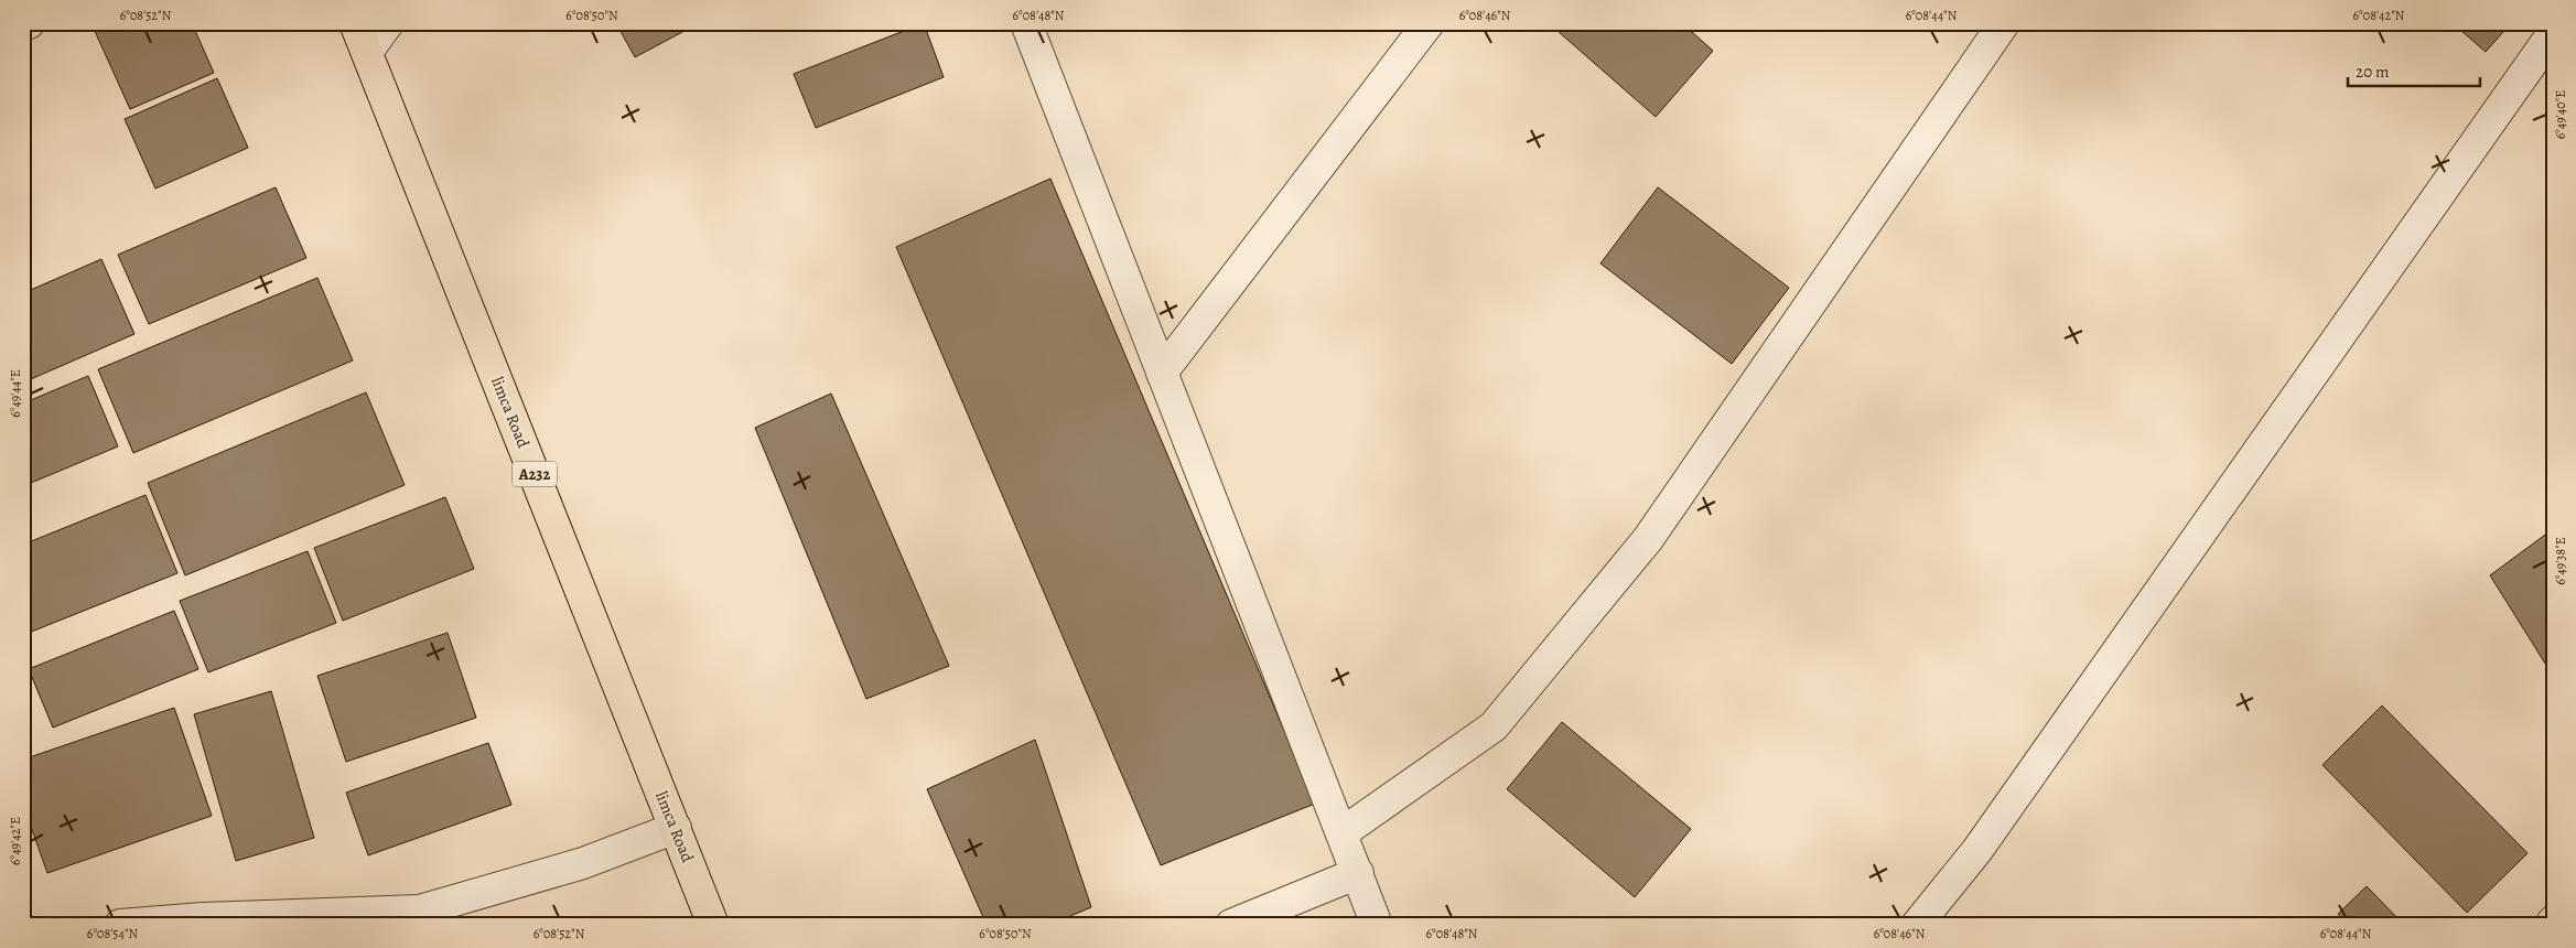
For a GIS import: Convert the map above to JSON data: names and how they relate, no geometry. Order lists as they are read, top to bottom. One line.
{"streets":{"main road":["limca Road","A232"]},"scale_bar":"20 m","coordinates":["6°08'52\"N","6°08'50\"N","6°08'48\"N","6°08'46\"N","6°08'44\"N","6°08'42\"N","6°49'40\"E","6°49'44\"E","6°49'38\"E","6°49'42\"E","6°08'54\"N"]}
